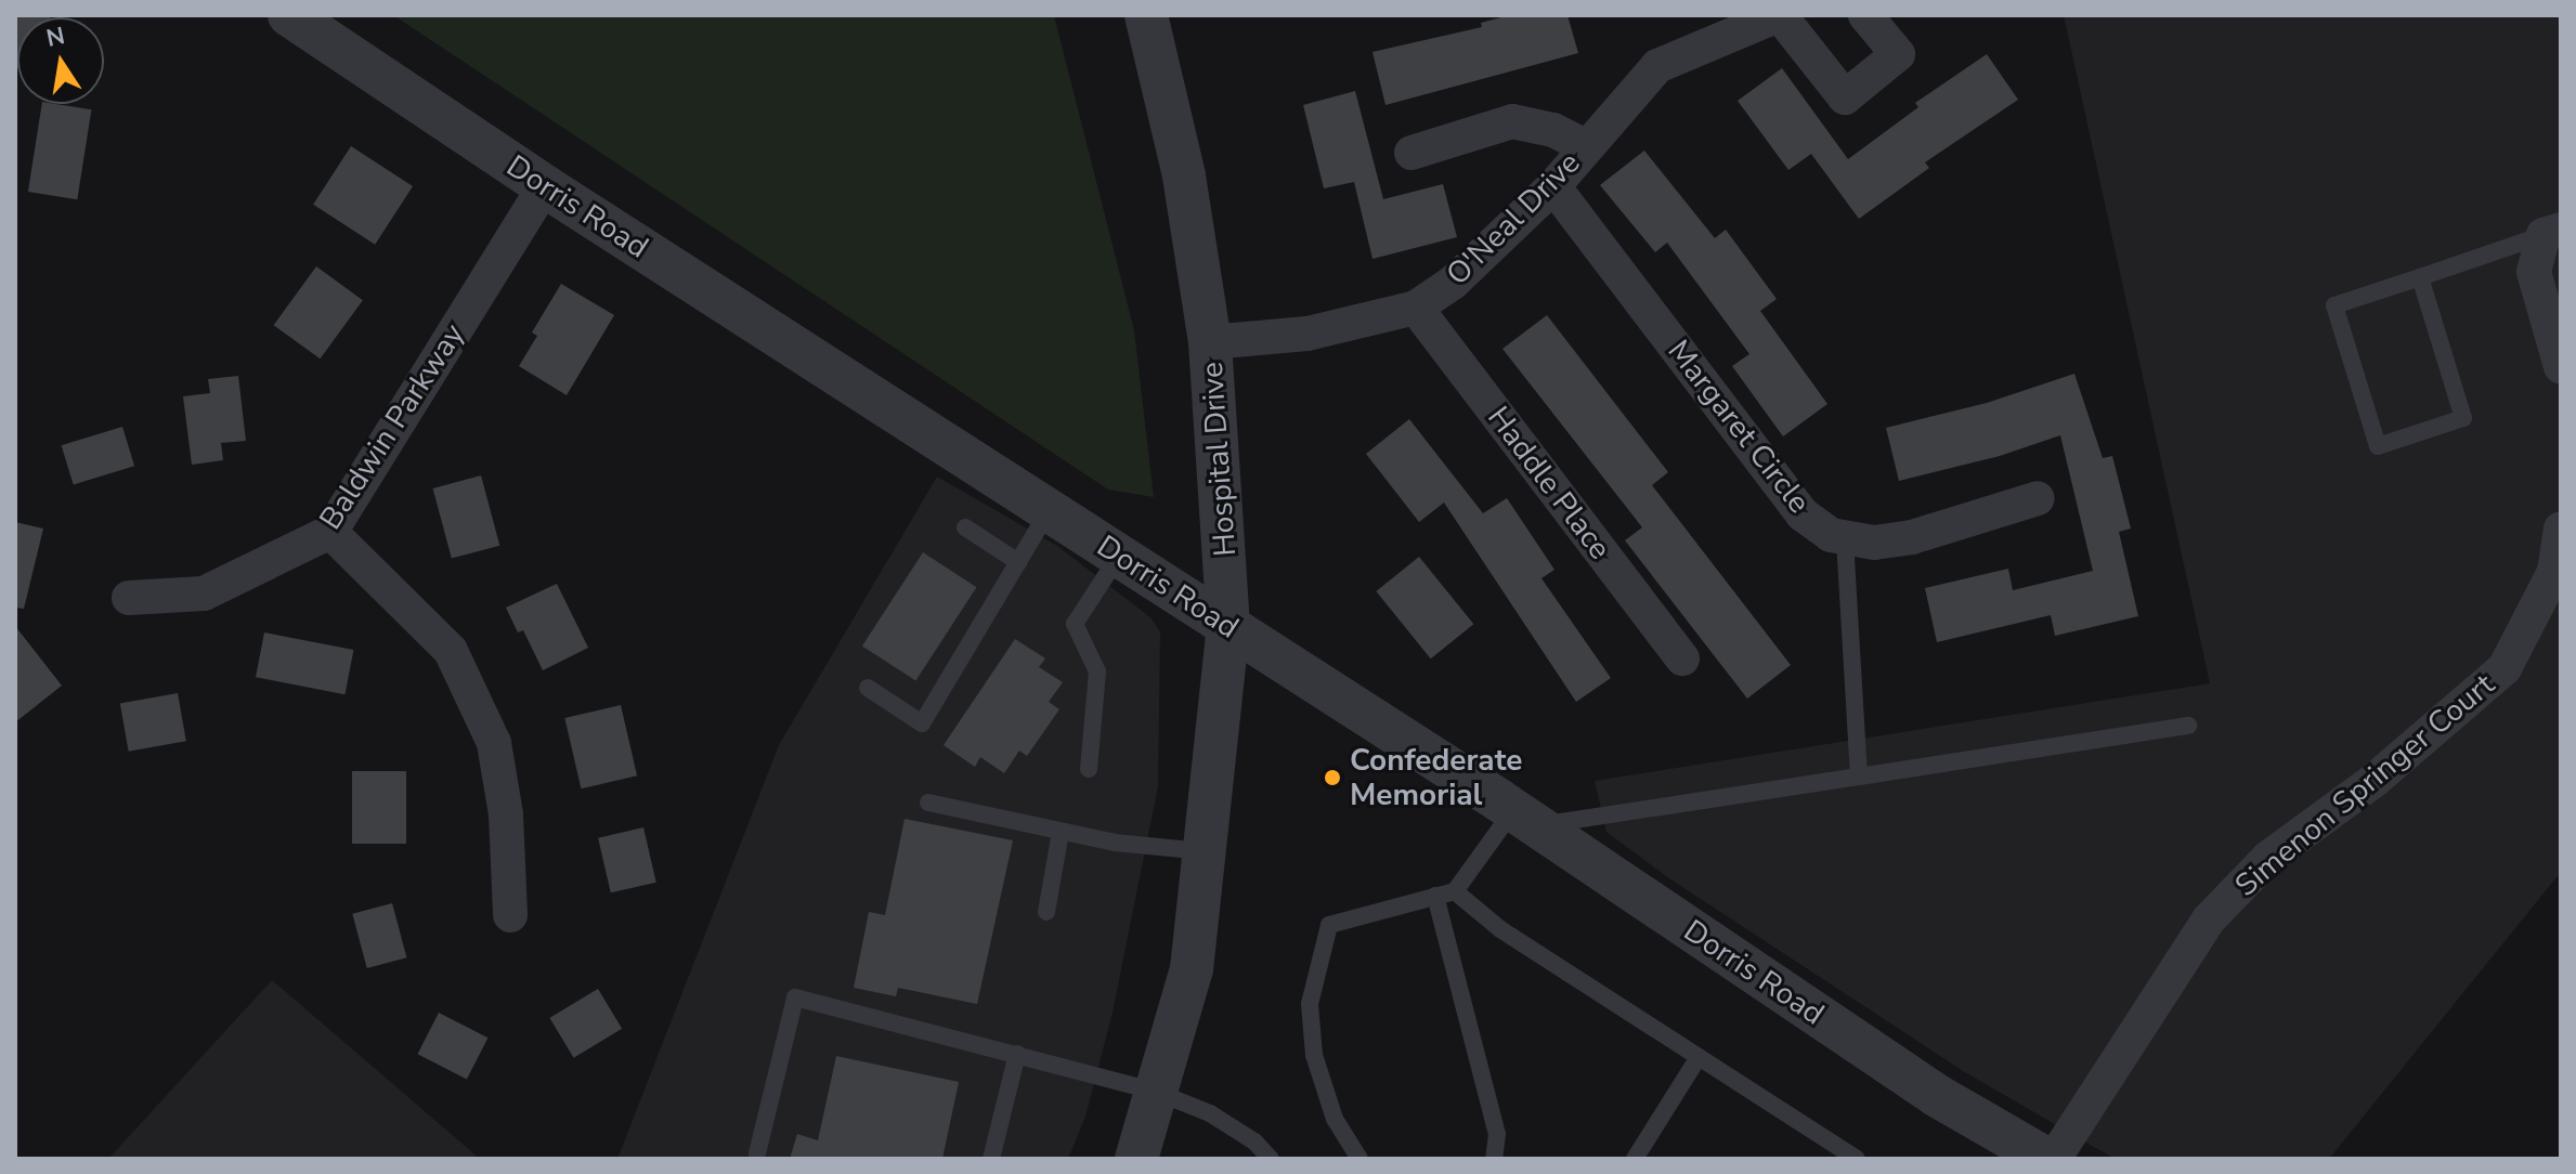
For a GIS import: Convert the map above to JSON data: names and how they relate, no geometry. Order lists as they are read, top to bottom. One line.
{"streets":{"street":["Dorris Road","O'Neal Drive","Baldwin Parkway","Margaret Circle","Hospital Drive","Haddle Place","Simenon Springer Court"]},"crossings":[["Dorris Road","Baldwin Parkway"],["Dorris Road","Hospital Drive"],["O'Neal Drive","Margaret Circle"],["O'Neal Drive","Hospital Drive"],["O'Neal Drive","Haddle Place"]],"places":["Confederate Memorial"],"north":"top"}
